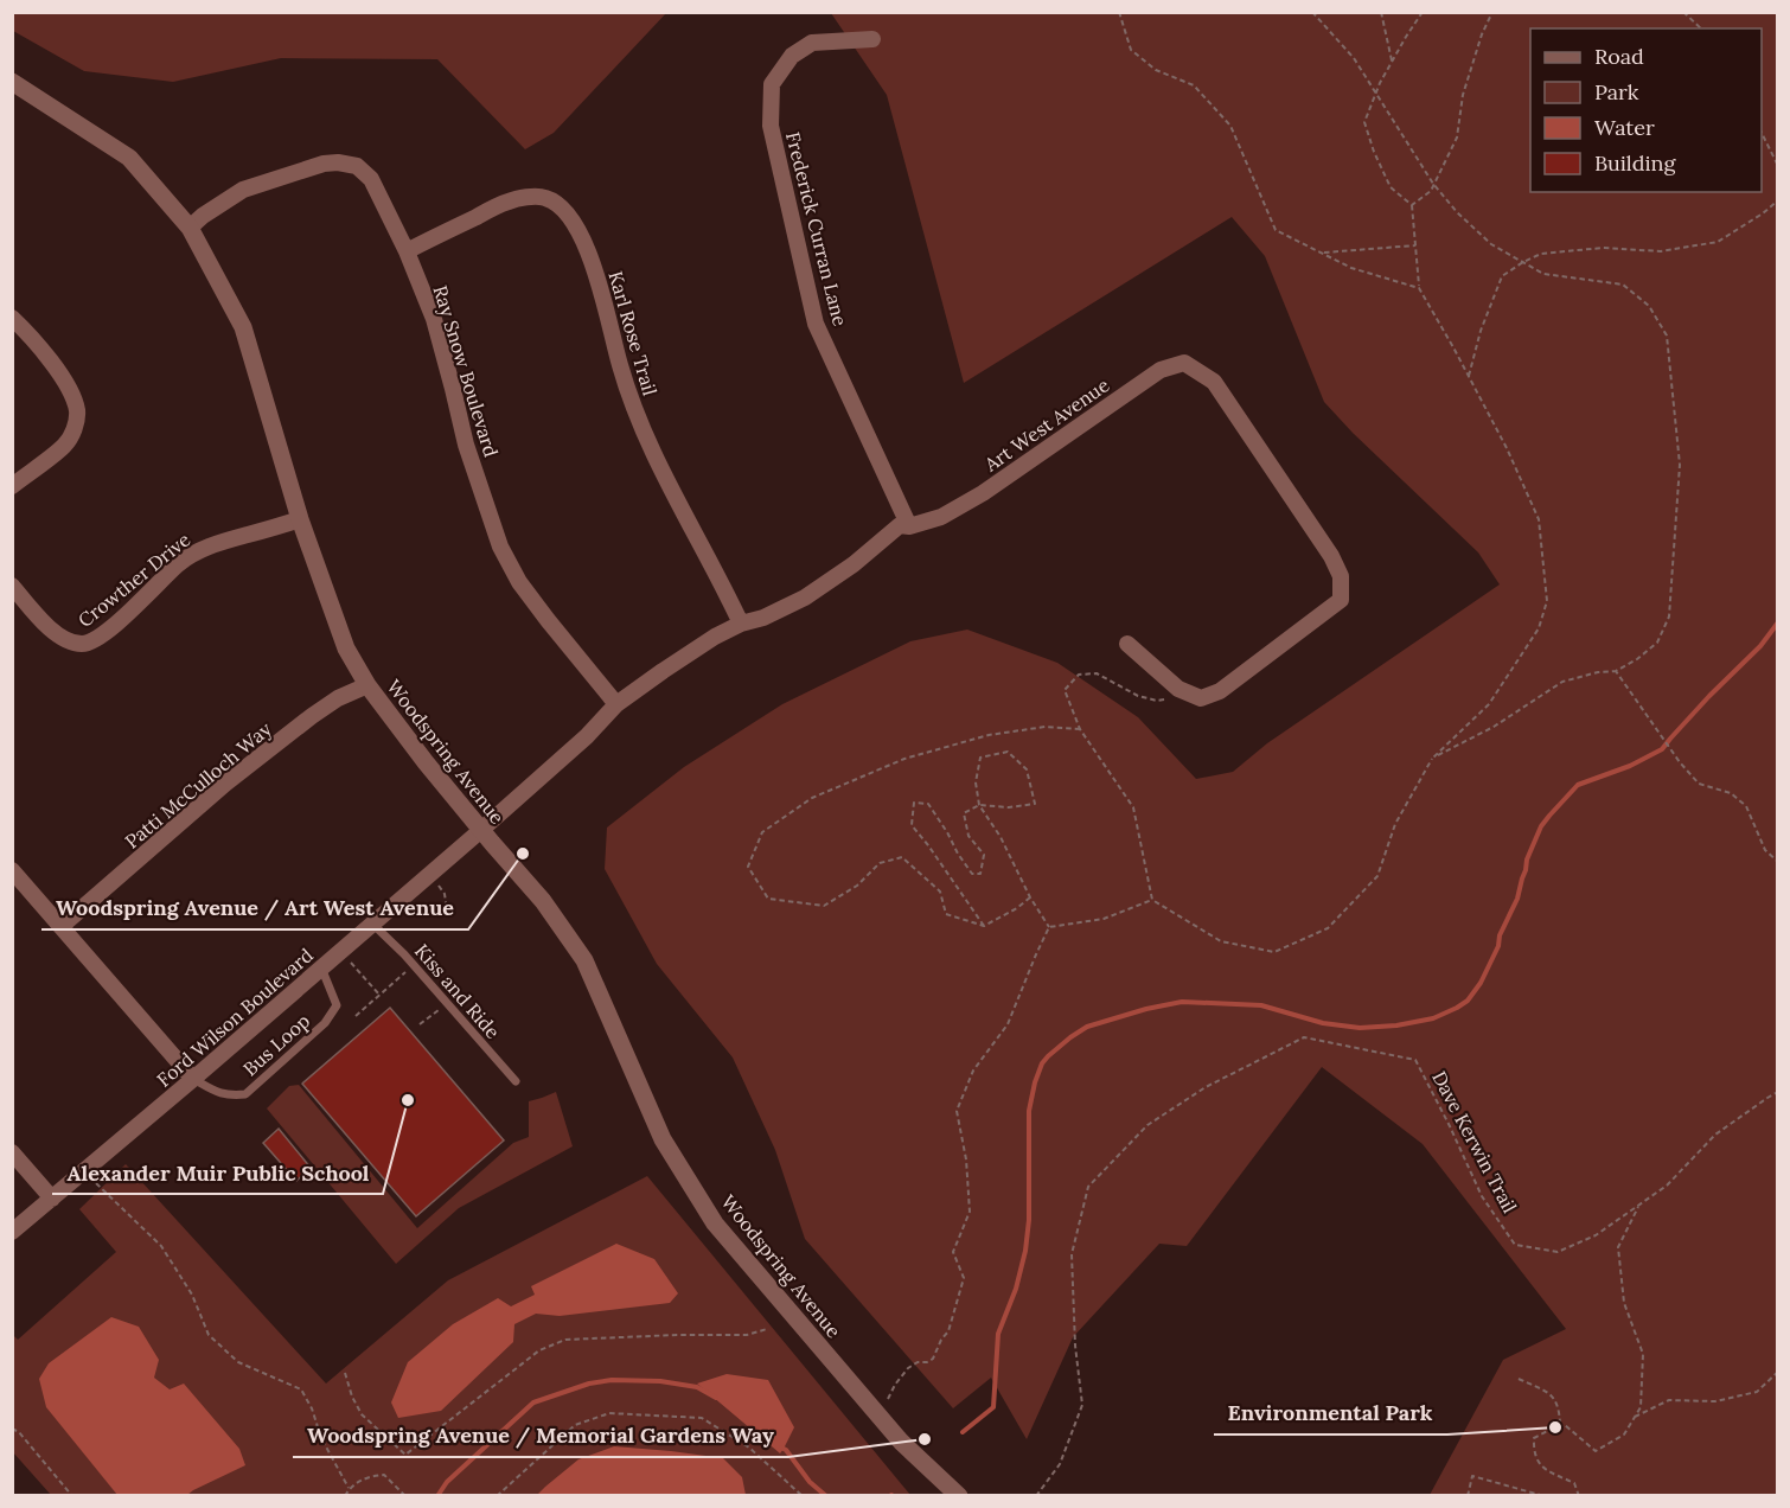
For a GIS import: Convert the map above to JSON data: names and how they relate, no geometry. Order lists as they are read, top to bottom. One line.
{"streets":{"street":["Frederick Curran Lane","Karl Rose Trail","Ray Snow Boulevard","Art West Avenue","Crowther Drive","Woodspring Avenue","Patti McCulloch Way","Ford Wilson Boulevard"],"lane":["Kiss and Ride","Bus Loop"],"path":["Dave Kerwin Trail"]},"crossings":[["Frederick Curran Lane","Art West Avenue"],["Karl Rose Trail","Ray Snow Boulevard"],["Karl Rose Trail","Art West Avenue"],["Ray Snow Boulevard","Art West Avenue"],["Ray Snow Boulevard","Woodspring Avenue"],["Art West Avenue","Woodspring Avenue"],["Art West Avenue","Ford Wilson Boulevard"],["Crowther Drive","Woodspring Avenue"],["Woodspring Avenue","Patti McCulloch Way"],["Woodspring Avenue","Ford Wilson Boulevard"],["Kiss and Ride","Ford Wilson Boulevard"],["Ford Wilson Boulevard","Bus Loop"]],"places":["Woodspring Avenue / Art West Avenue","Alexander Muir Public School","Environmental Park","Woodspring Avenue / Memorial Gardens Way"],"legend":["Road","Park","Water","Building"]}
